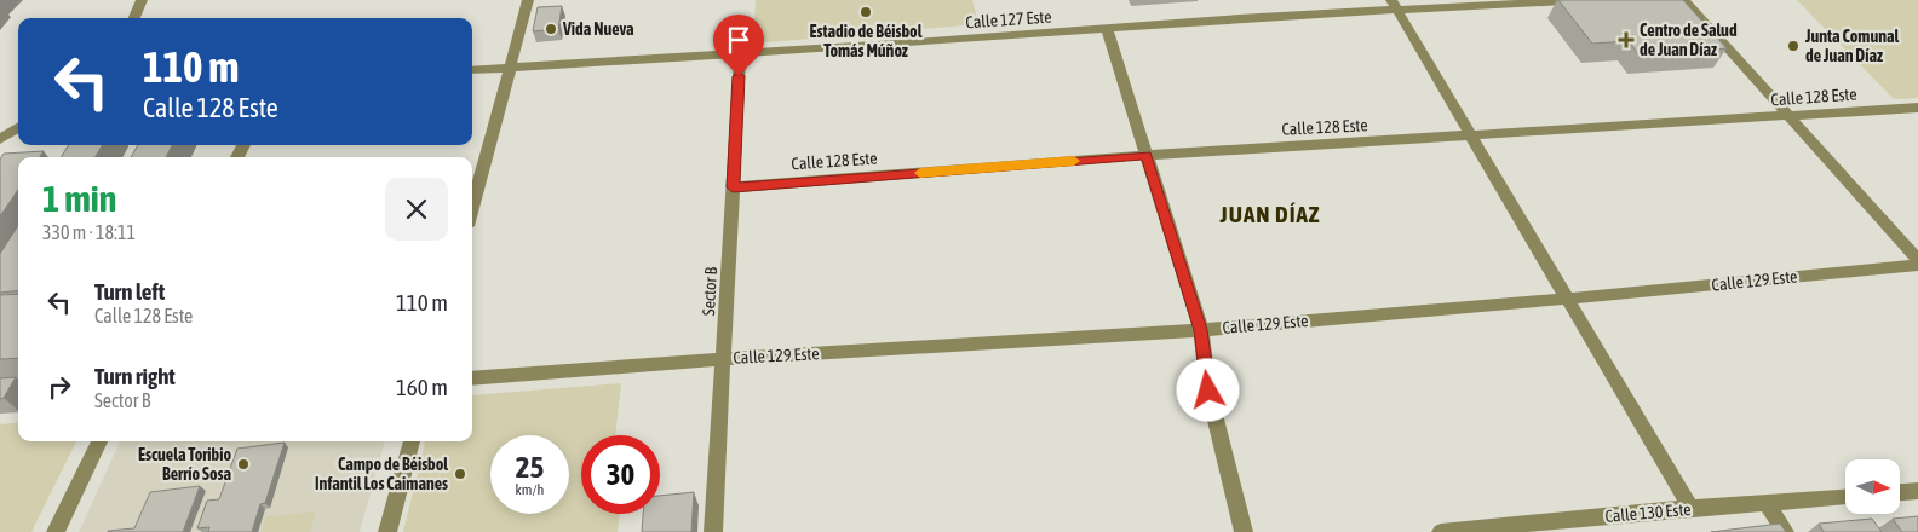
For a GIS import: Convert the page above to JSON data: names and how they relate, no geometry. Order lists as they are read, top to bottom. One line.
{"streets":{"street":["Calle 127 Este","Calle 128 Este","Calle 129 Este","Sector B","Calle 130 Este"]},"crossings":[["Calle 127 Este","Sector B"],["Calle 128 Este","Sector B"],["Calle 129 Este","Sector B"]],"districts":["JUAN DÍAZ"],"places":{"other":["Estadio de Béisbol Tomás Múñoz","Vida Nueva","Junta Comunal de Juan Díaz","Escuela Toribio Berrío Sosa","Campo de Béisbol Infantil Los Caimanes"],"health":["Centro de Salud de Juan Díaz"]},"north":"right","page":{"turn":["110 m","Calle 128 Este"],"heading":["1 min","330 m · 18:11"],"list":[{"name":"Turn left","note":"Calle 128 Este","value":"110 m"},{"name":"Turn right","note":"Sector B","value":"160 m"}],"speed":"25 km/h","limit":"30"}}
